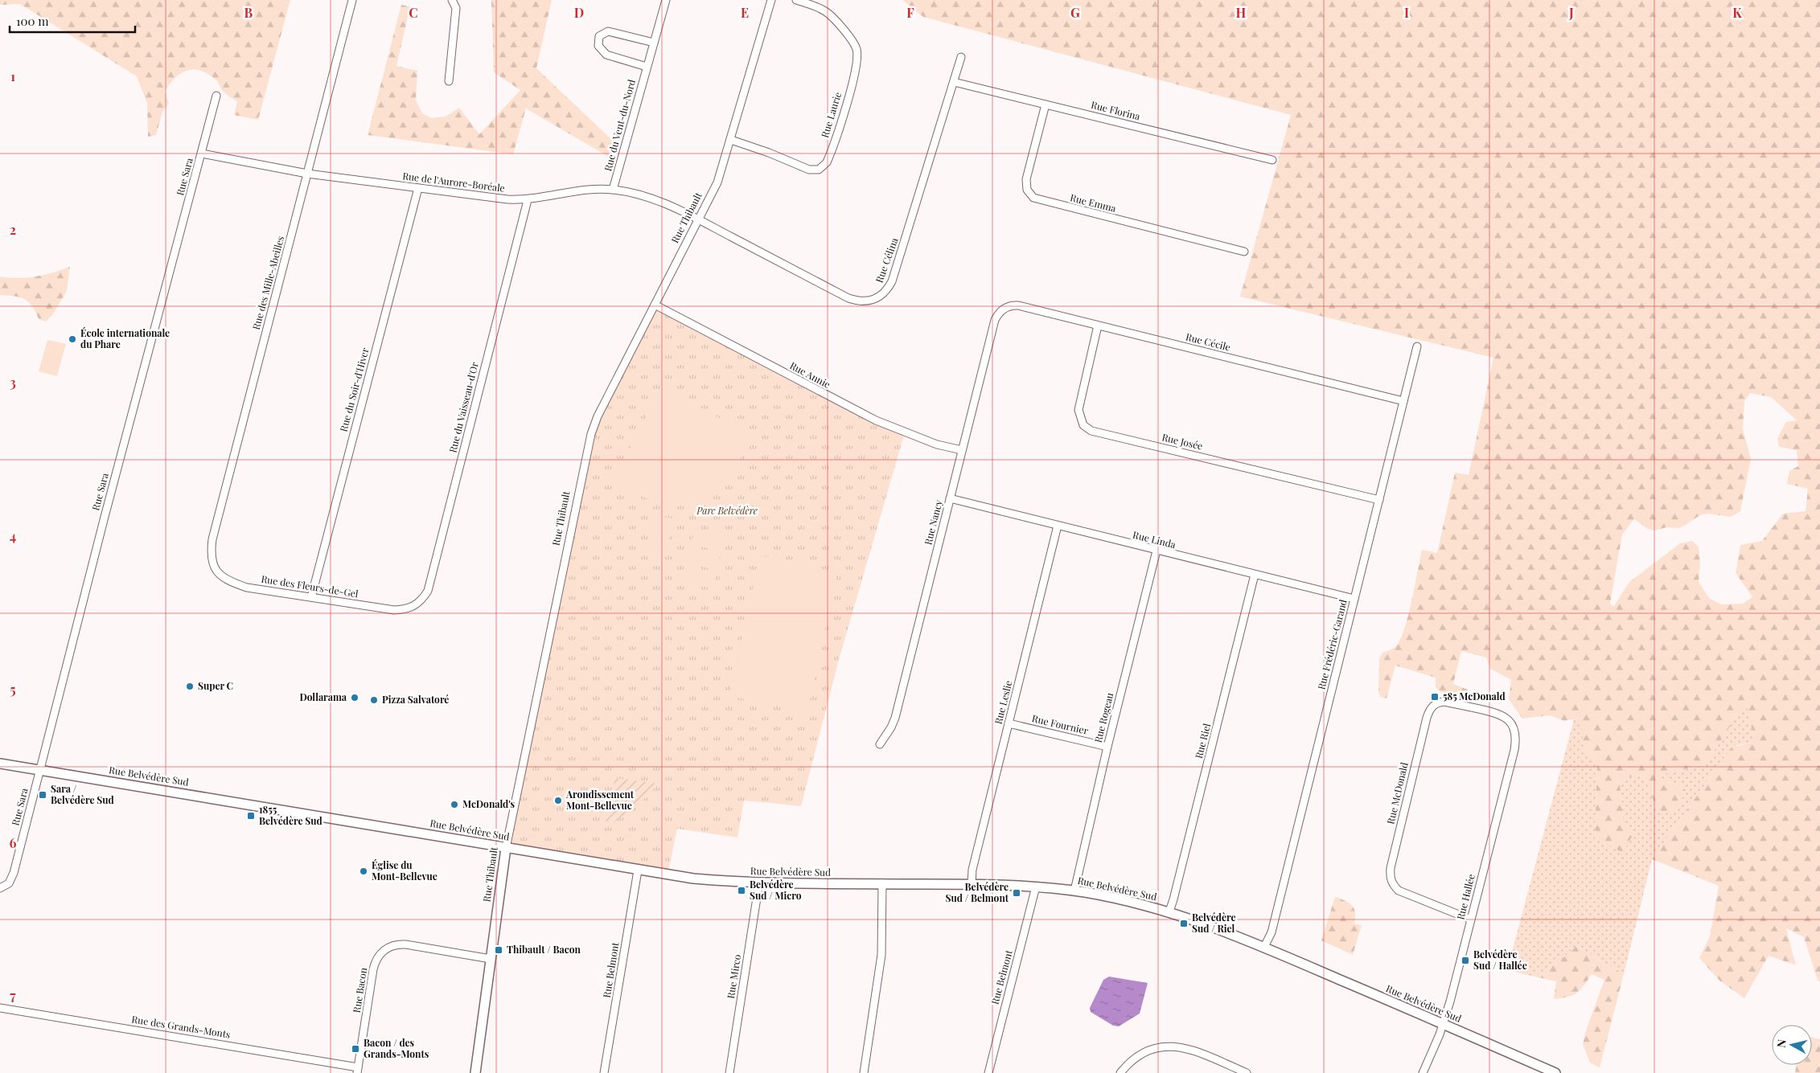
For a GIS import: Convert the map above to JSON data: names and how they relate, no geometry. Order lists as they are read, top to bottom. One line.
{"streets":{"street":["Rue Florina","Rue Laurie","Rue du Vent-du-Nord","Rue Sara","Rue de l'Aurore-Boréale","Rue Emma","Rue Thibault","Rue Célina","Rue des Mille-Abeilles","Rue Cécile","Rue Annie","Rue du Soir-d'Hiver","Rue du Vaisseau-d'Or","Rue Josée","Rue Nancy","Rue Linda","Rue des Fleurs-de-Gel","Rue Frédéric-Garand","Rue Leslie","Rue Rogeau","Rue Fournier","Rue Riel","Rue Belvédère Sud","Rue McDonald","Rue Hallée","Rue Belmont","Rue Mirco","Rue Bacon","Rue des Grands-Monts"]},"crossings":[["Rue Florina","Rue Emma"],["Rue Florina","Rue Célina"],["Rue Laurie","Rue Thibault"],["Rue du Vent-du-Nord","Rue de l'Aurore-Boréale"],["Rue Sara","Rue de l'Aurore-Boréale"],["Rue Sara","Rue Belvédère Sud"],["Rue de l'Aurore-Boréale","Rue Thibault"],["Rue de l'Aurore-Boréale","Rue Célina"],["Rue de l'Aurore-Boréale","Rue des Mille-Abeilles"],["Rue de l'Aurore-Boréale","Rue du Soir-d'Hiver"],["Rue de l'Aurore-Boréale","Rue du Vaisseau-d'Or"],["Rue Thibault","Rue Célina"],["Rue Thibault","Rue Annie"],["Rue Thibault","Rue Belvédère Sud"],["Rue Thibault","Rue Bacon"],["Rue des Mille-Abeilles","Rue des Fleurs-de-Gel"],["Rue Cécile","Rue Josée"],["Rue Cécile","Rue Nancy"],["Rue Cécile","Rue Frédéric-Garand"],["Rue Annie","Rue Nancy"],["Rue du Soir-d'Hiver","Rue des Fleurs-de-Gel"],["Rue du Vaisseau-d'Or","Rue des Fleurs-de-Gel"],["Rue Josée","Rue Frédéric-Garand"],["Rue Nancy","Rue Linda"],["Rue Linda","Rue Frédéric-Garand"],["Rue Linda","Rue Leslie"],["Rue Linda","Rue Rogeau"],["Rue Linda","Rue Riel"],["Rue Frédéric-Garand","Rue Belvédère Sud"],["Rue Leslie","Rue Fournier"],["Rue Leslie","Rue Belvédère Sud"],["Rue Rogeau","Rue Fournier"],["Rue Rogeau","Rue Belvédère Sud"],["Rue Riel","Rue Belvédère Sud"],["Rue Belvédère Sud","Rue Hallée"],["Rue Belvédère Sud","Rue Belmont"],["Rue Belvédère Sud","Rue Mirco"],["Rue McDonald","Rue Hallée"],["Rue Bacon","Rue des Grands-Monts"]],"parks":["Parc Belvédère"],"places":{"other":["École internationale du Phare","Super C","Dollarama","Pizza Salvatoré","Arondissement Mont-Bellevue","McDonald's","Église du Mont-Bellevue"],"transit":["585 McDonald","Sara / Belvédère Sud","1855 Belvédère Sud","Belvédère Sud / Micro","Belvédère Sud / Belmont","Belvédère Sud / Riel","Thibault / Bacon","Belvédère Sud / Hallée","Bacon / des Grands-Monts"]},"scale_bar":"100 m","north":"left","grid":{"columns":["B","C","D","E","F","G","H","I","J","K"],"rows":["1","2","3","4","5","6","7"]}}
